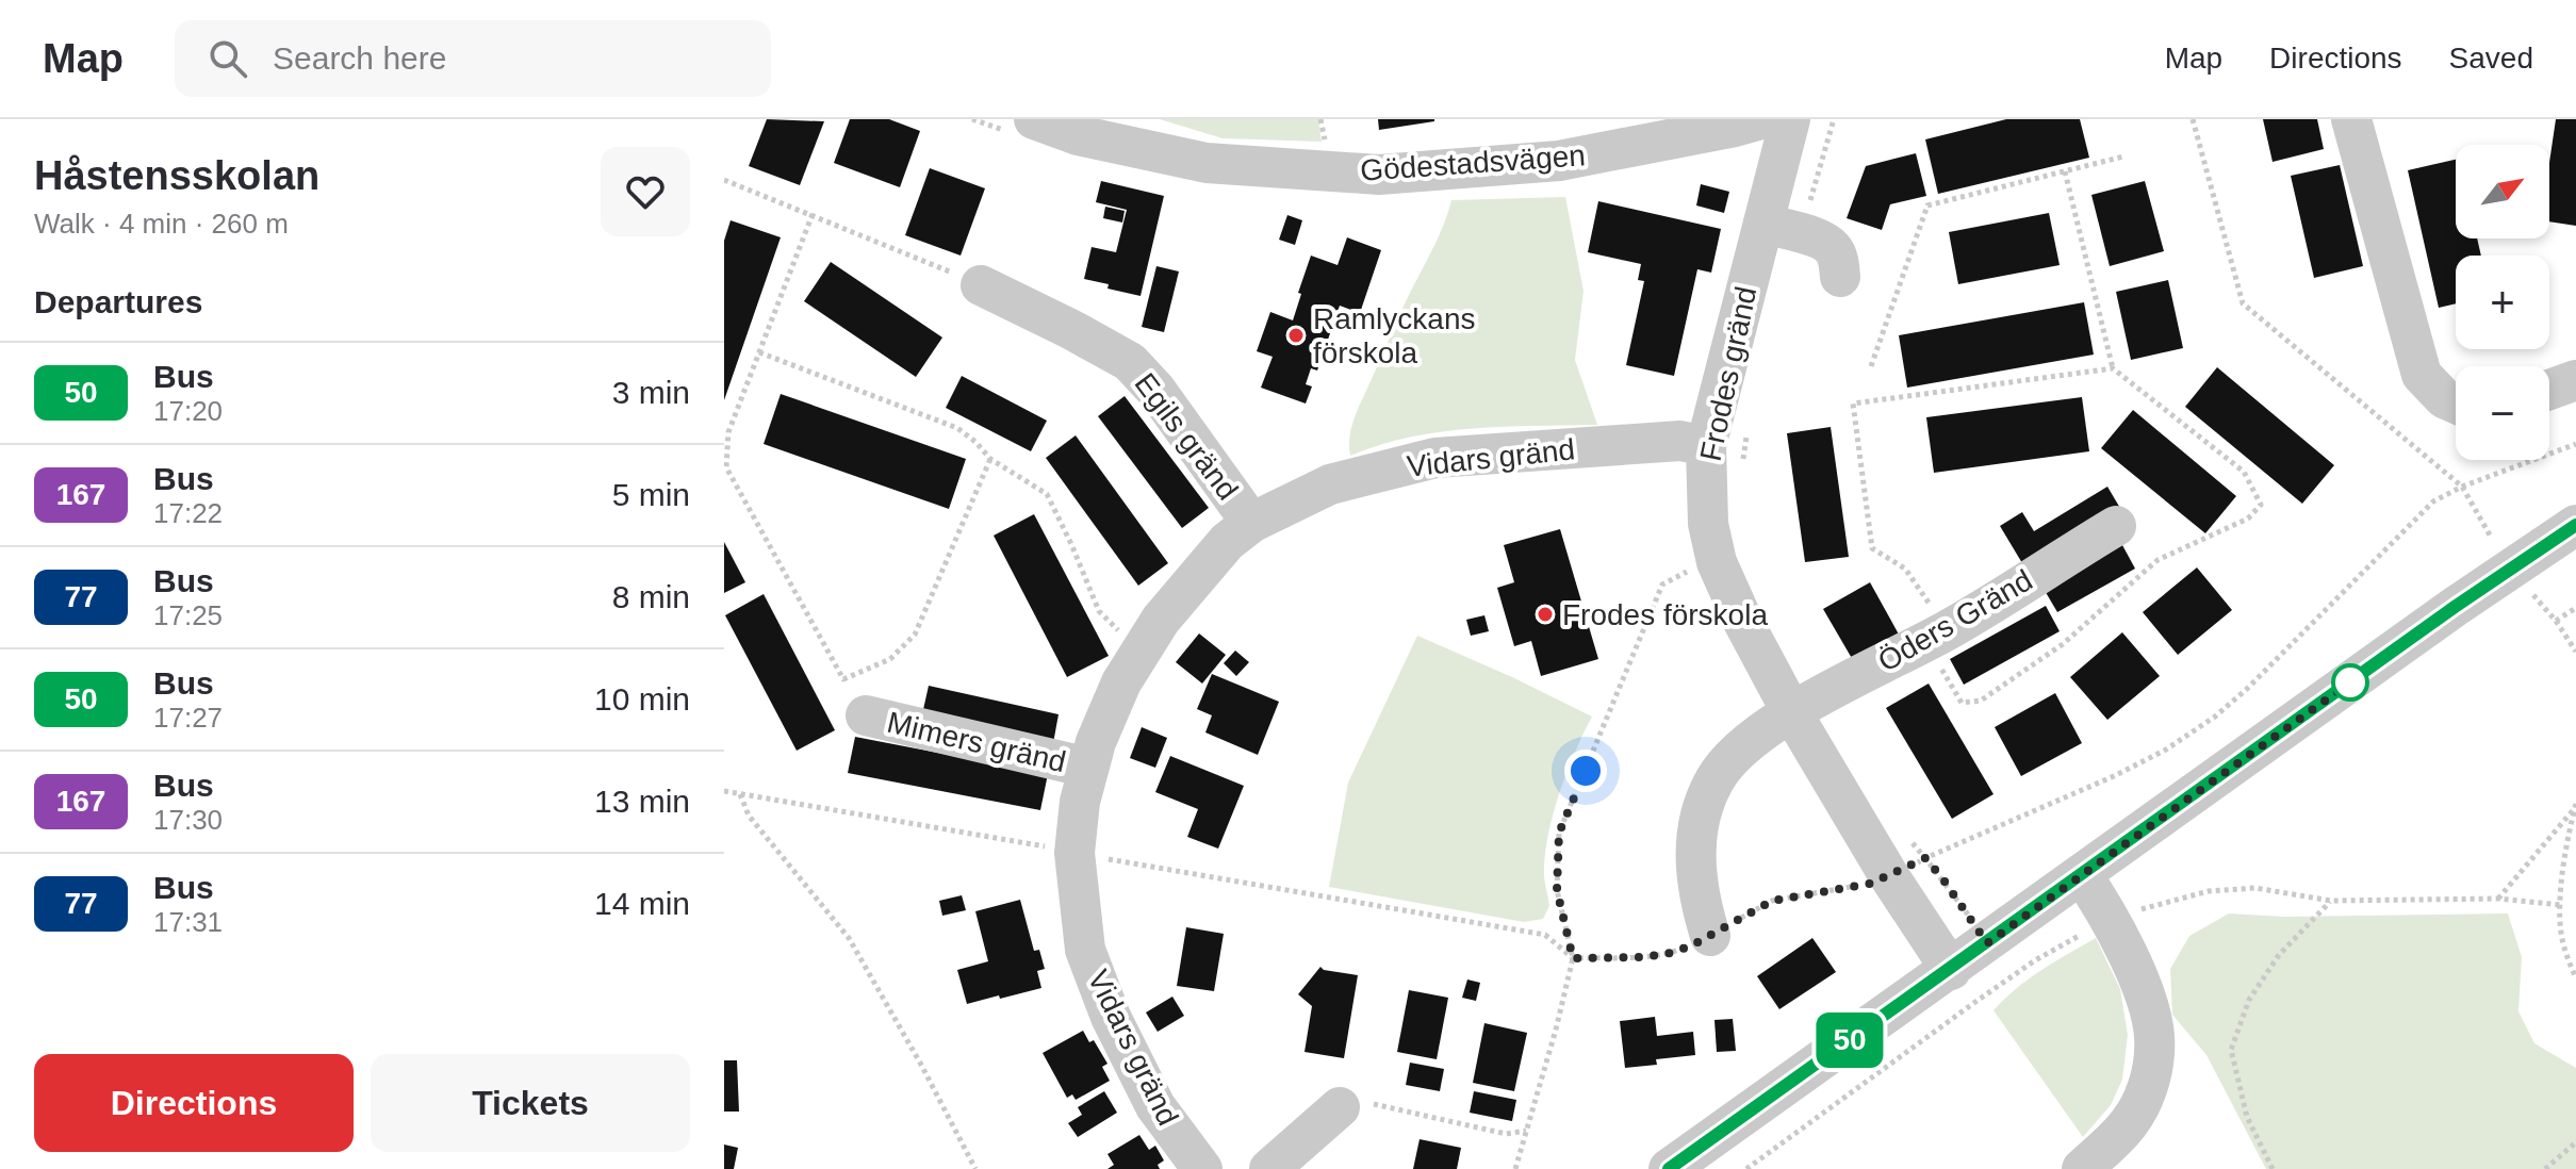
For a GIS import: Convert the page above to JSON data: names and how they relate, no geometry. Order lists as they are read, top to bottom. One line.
{"streets":{"street":["Gödestadsvägen","Frodes gränd","Egils gränd","Vidars gränd","Öders Gränd","Mimers gränd"]},"crossings":[["Frodes gränd","Vidars gränd"],["Frodes gränd","Öders Gränd"],["Egils gränd","Vidars gränd"],["Vidars gränd","Mimers gränd"]],"places":["Ramlyckans förskola","Frodes förskola"],"lines":["bus line 50"],"north":"top right","page":{"header":"Map","search":"Search here","nav":["Map","Directions","Saved"],"heading":[["Håstensskolan","Walk · 4 min · 260 m"],"Departures"],"on_map":"50","map_buttons":["+","−"],"list":[{"mark":"50","name":"Bus","note":"17:20","value":"3 min"},{"mark":"167","name":"Bus","note":"17:22","value":"5 min"},{"mark":"77","name":"Bus","note":"17:25","value":"8 min"},{"mark":"50","name":"Bus","note":"17:27","value":"10 min"},{"mark":"167","name":"Bus","note":"17:30","value":"13 min"},{"mark":"77","name":"Bus","note":"17:31","value":"14 min"}],"buttons":["Directions","Tickets"]}}
